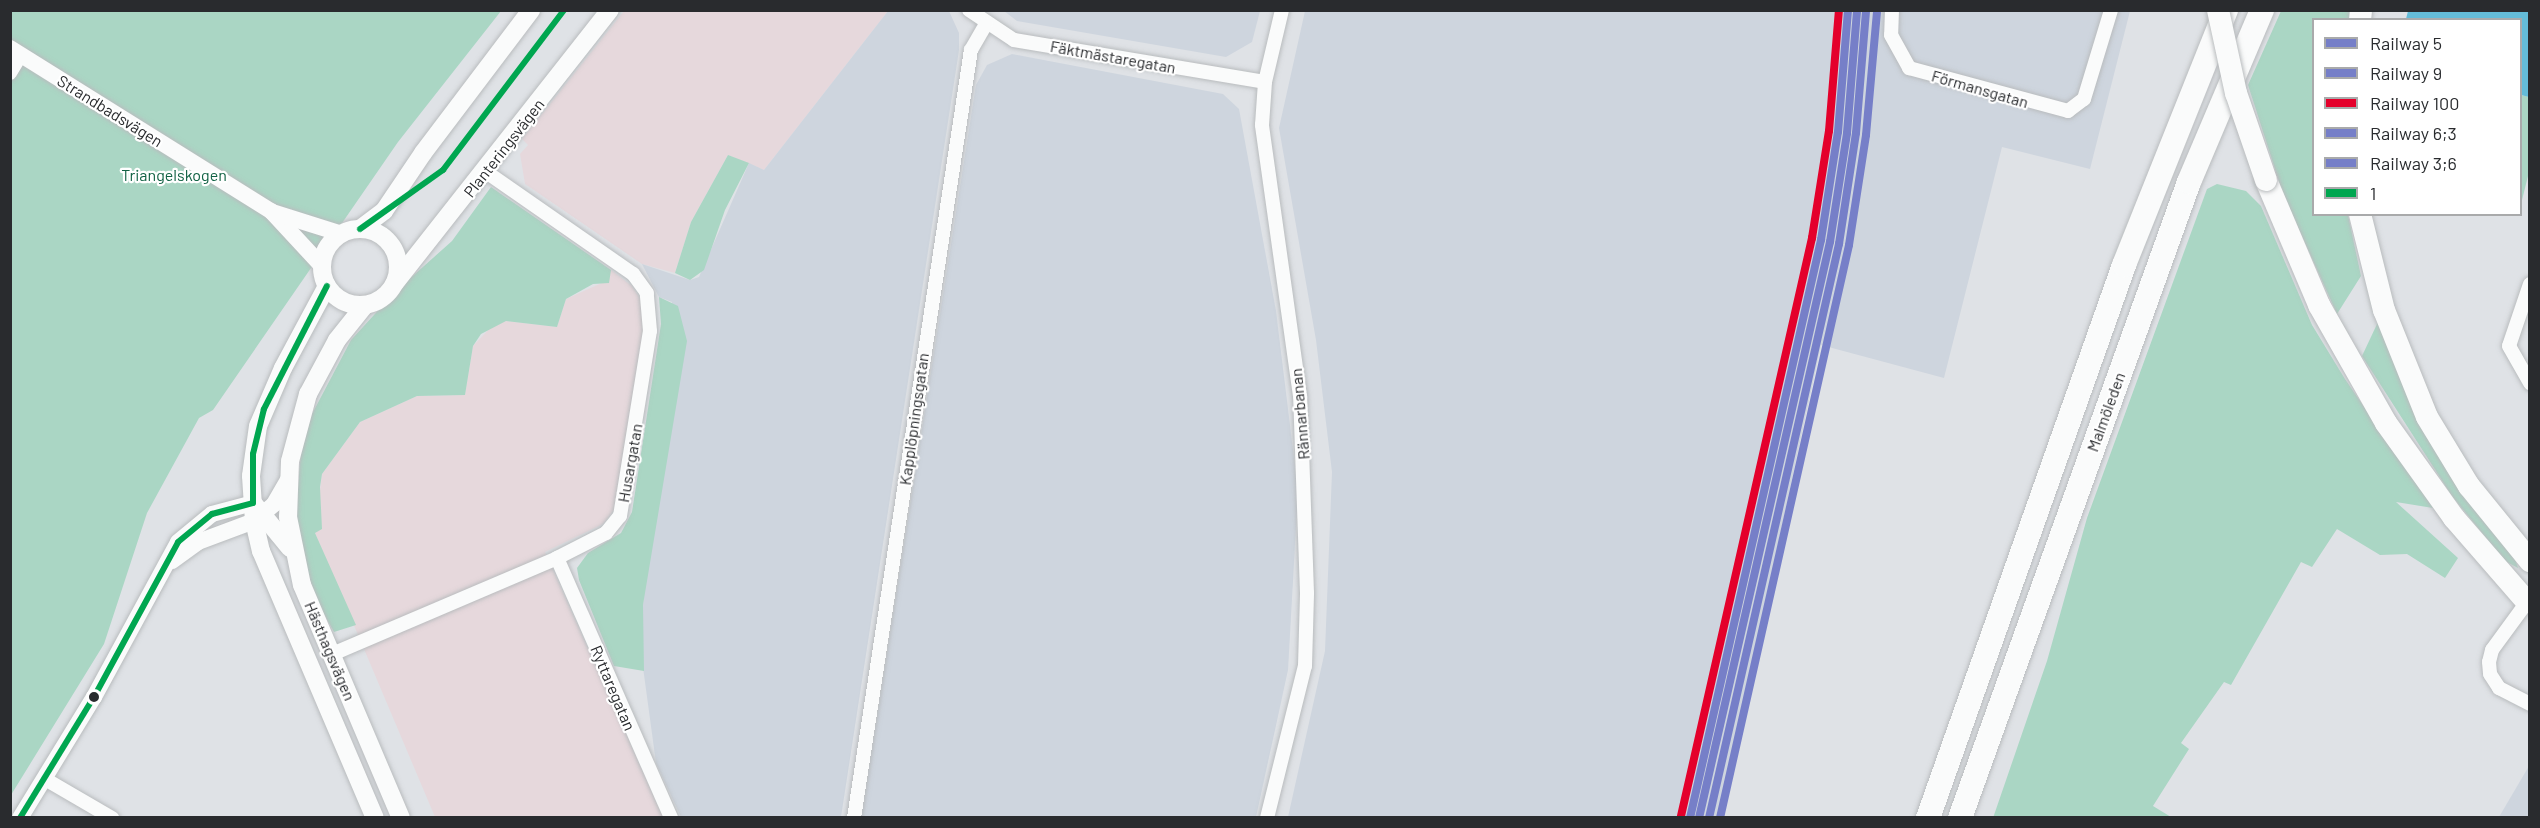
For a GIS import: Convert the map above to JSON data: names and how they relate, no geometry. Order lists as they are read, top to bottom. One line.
{"streets":{"highway":["Malmöleden"],"main road":["Planteringsvägen","Hästhagsvägen"],"street":["Fäktmästaregatan","Förmansgatan","Strandbadsvägen","Rännarbanan","Kapplöpningsgatan","Husargatan","Ryttaregatan"]},"crossings":[["Fäktmästaregatan","Rännarbanan"],["Fäktmästaregatan","Kapplöpningsgatan"],["Strandbadsvägen","Planteringsvägen"],["Planteringsvägen","Husargatan"],["Husargatan","Hästhagsvägen"],["Husargatan","Ryttaregatan"]],"parks":["Triangelskogen"],"lines":["rail line 5","rail line 100","transit line 1","rail line 9","rail line 6;3","rail line 3;6"],"legend":["Railway 5","Railway 9","Railway 100","Railway 6;3","Railway 3;6","1"]}
